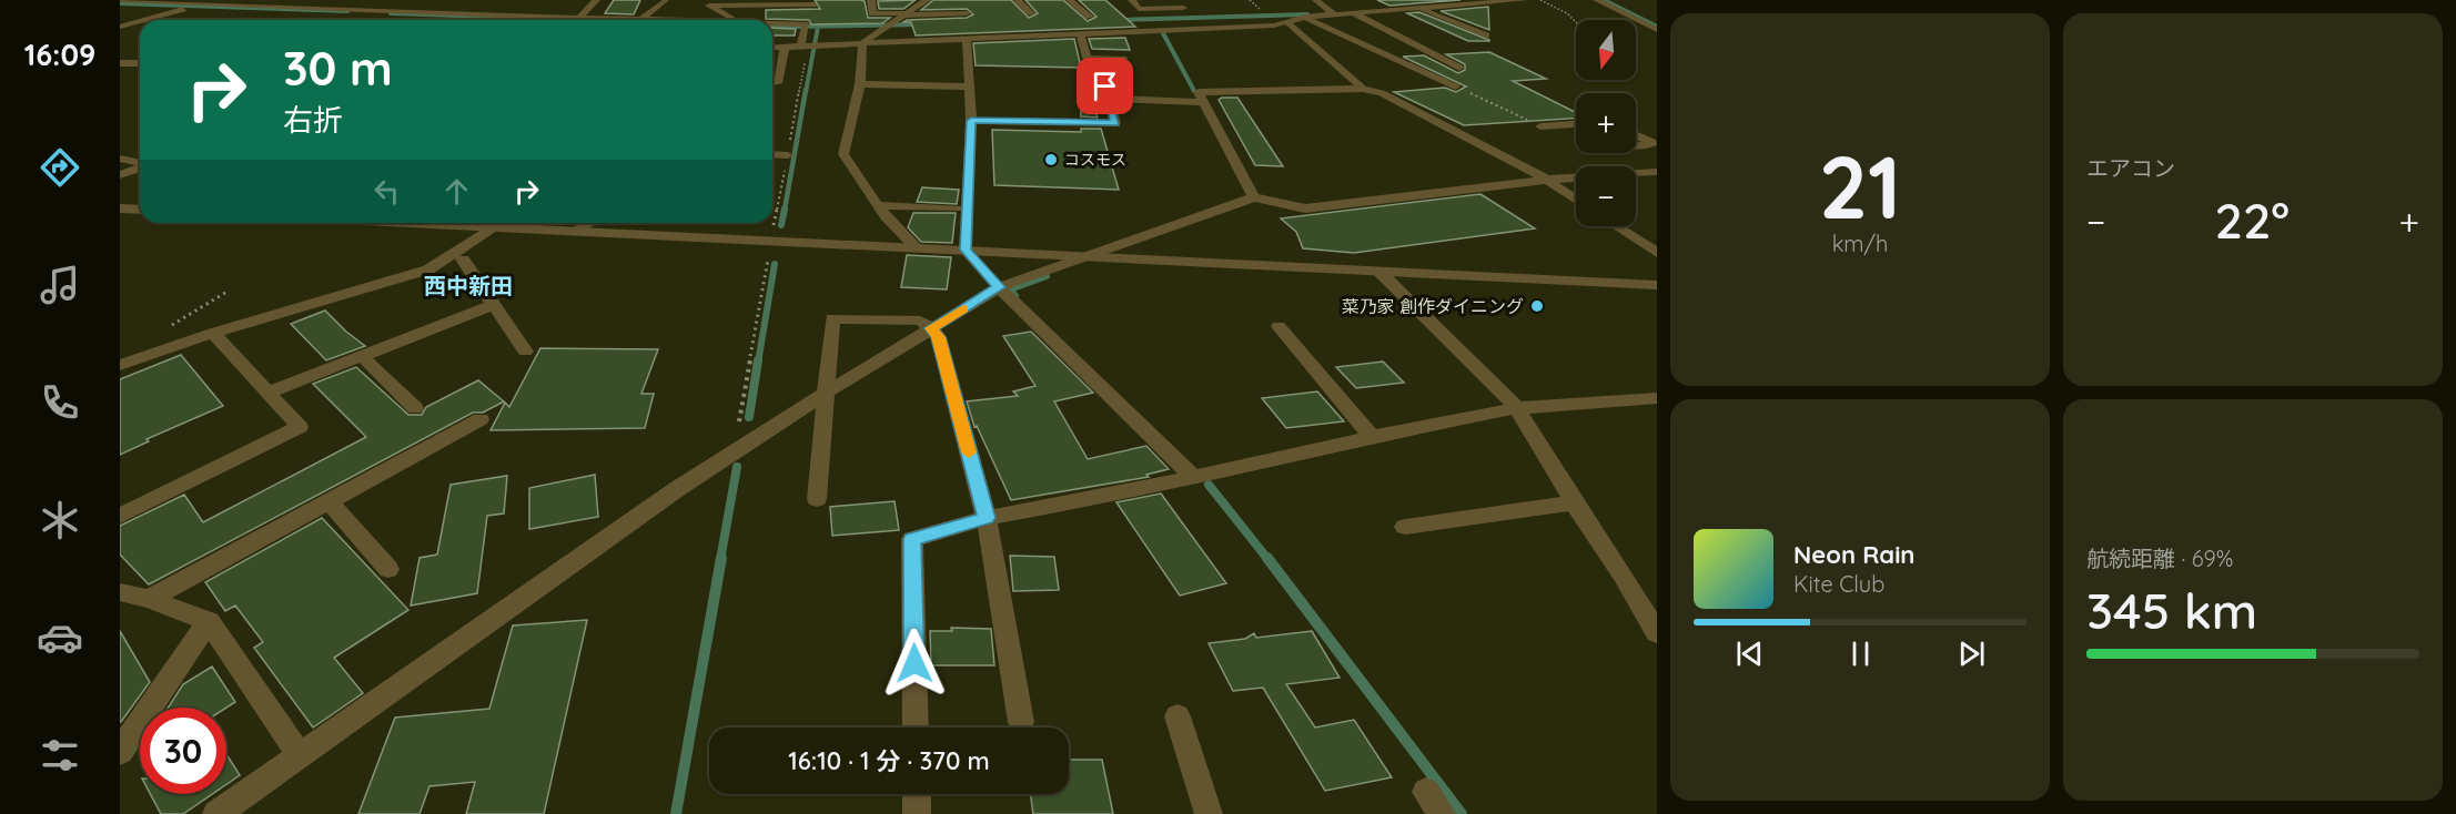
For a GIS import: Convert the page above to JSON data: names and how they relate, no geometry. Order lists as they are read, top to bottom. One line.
{"districts":["西中新田"],"places":["コスモス","菜乃家 創作ダイニング"],"north":"bottom","page":{"tabs":"16:09","tile":[["21","km/h"],"エアコン",["航続距離 · 69%","345 km"]],"map_buttons":["+","−"],"turn":["30 m","右折"],"heat":["−","22°","+"],"song":["Neon Rain","Kite Club"],"limit":"30","trip":"16:10 · 1 分 · 370 m"}}
